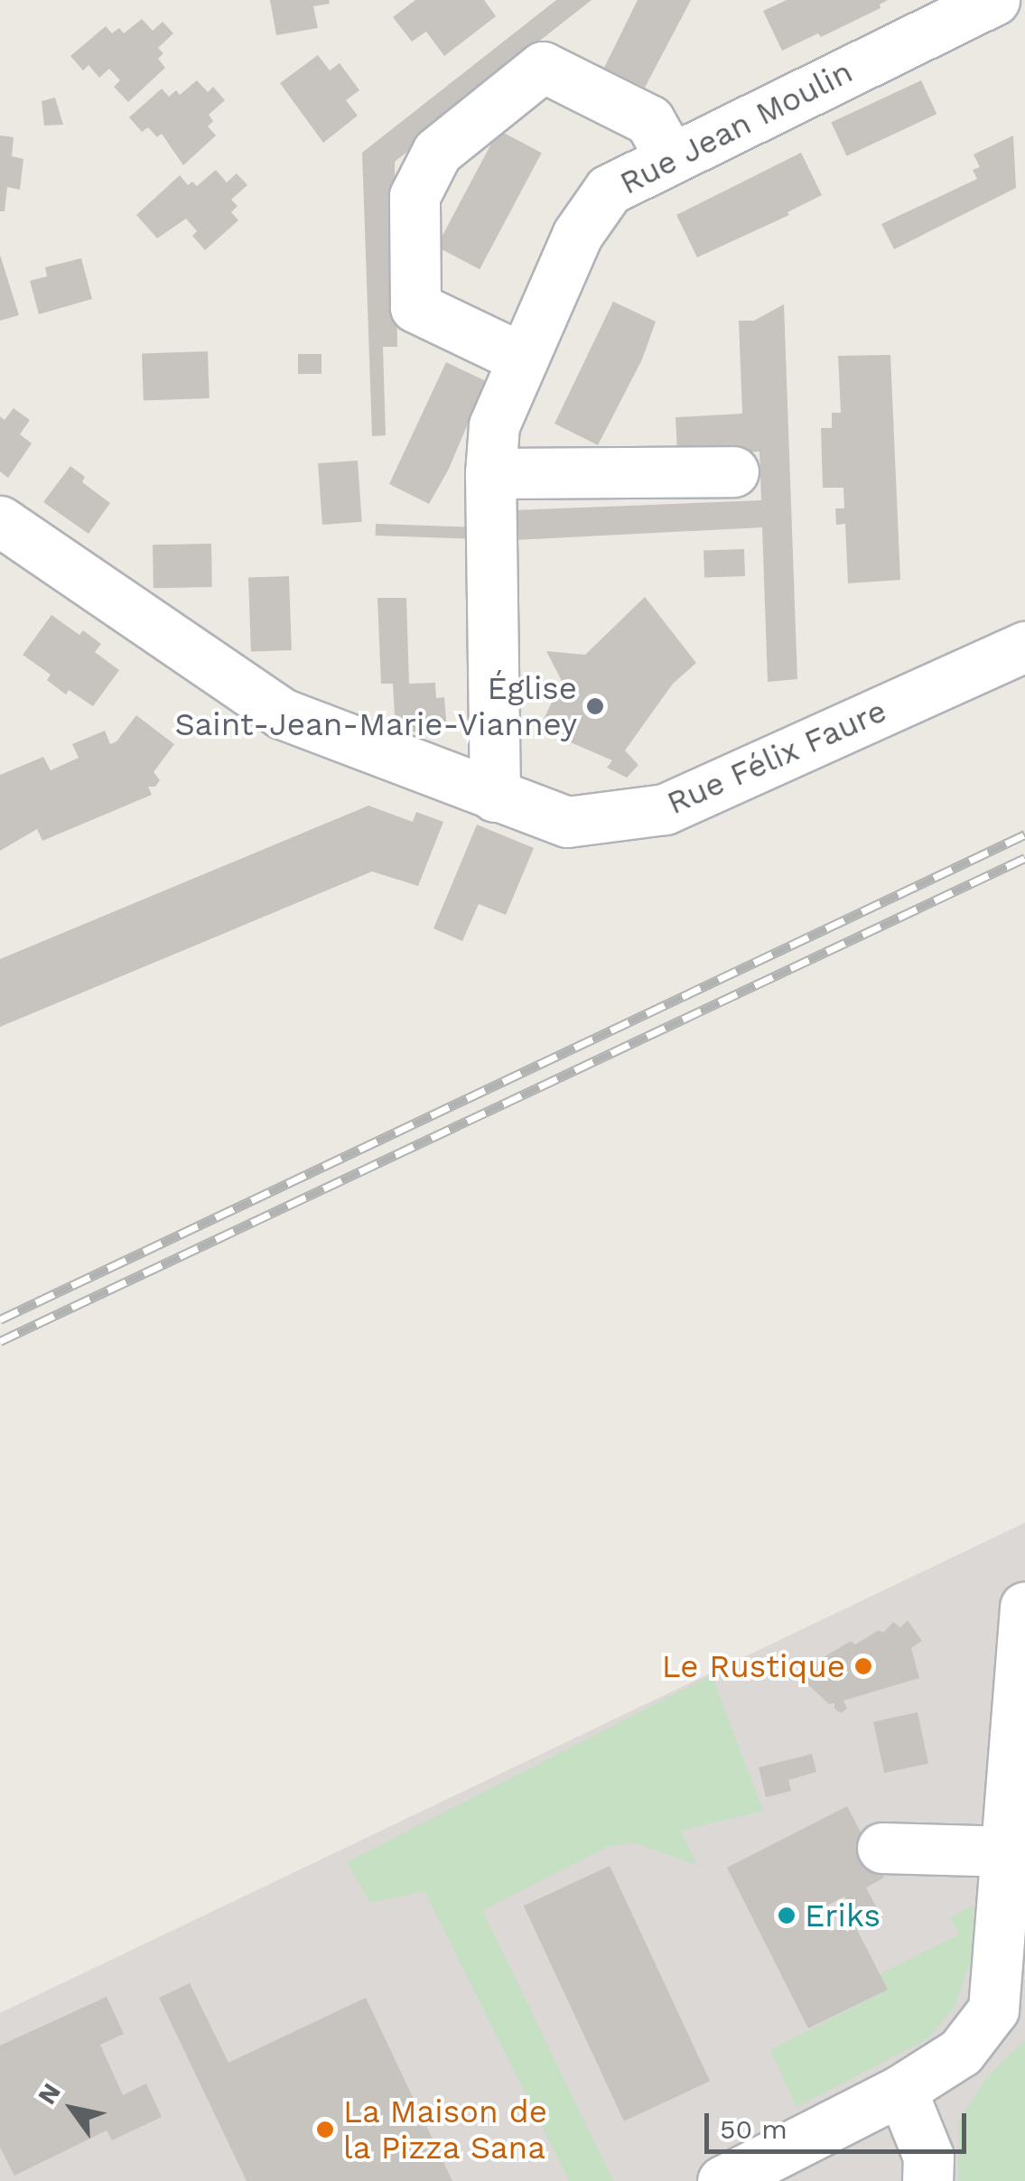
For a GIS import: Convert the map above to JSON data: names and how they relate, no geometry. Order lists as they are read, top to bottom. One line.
{"streets":{"street":["Rue Jean Moulin","Rue Félix Faure"]},"crossings":[["Rue Jean Moulin","Rue Félix Faure"]],"places":["Église Saint-Jean-Marie-Vianney","Le Rustique","Eriks","La Maison de la Pizza Sana"],"scale_bar":"50 m","north":"top left"}
